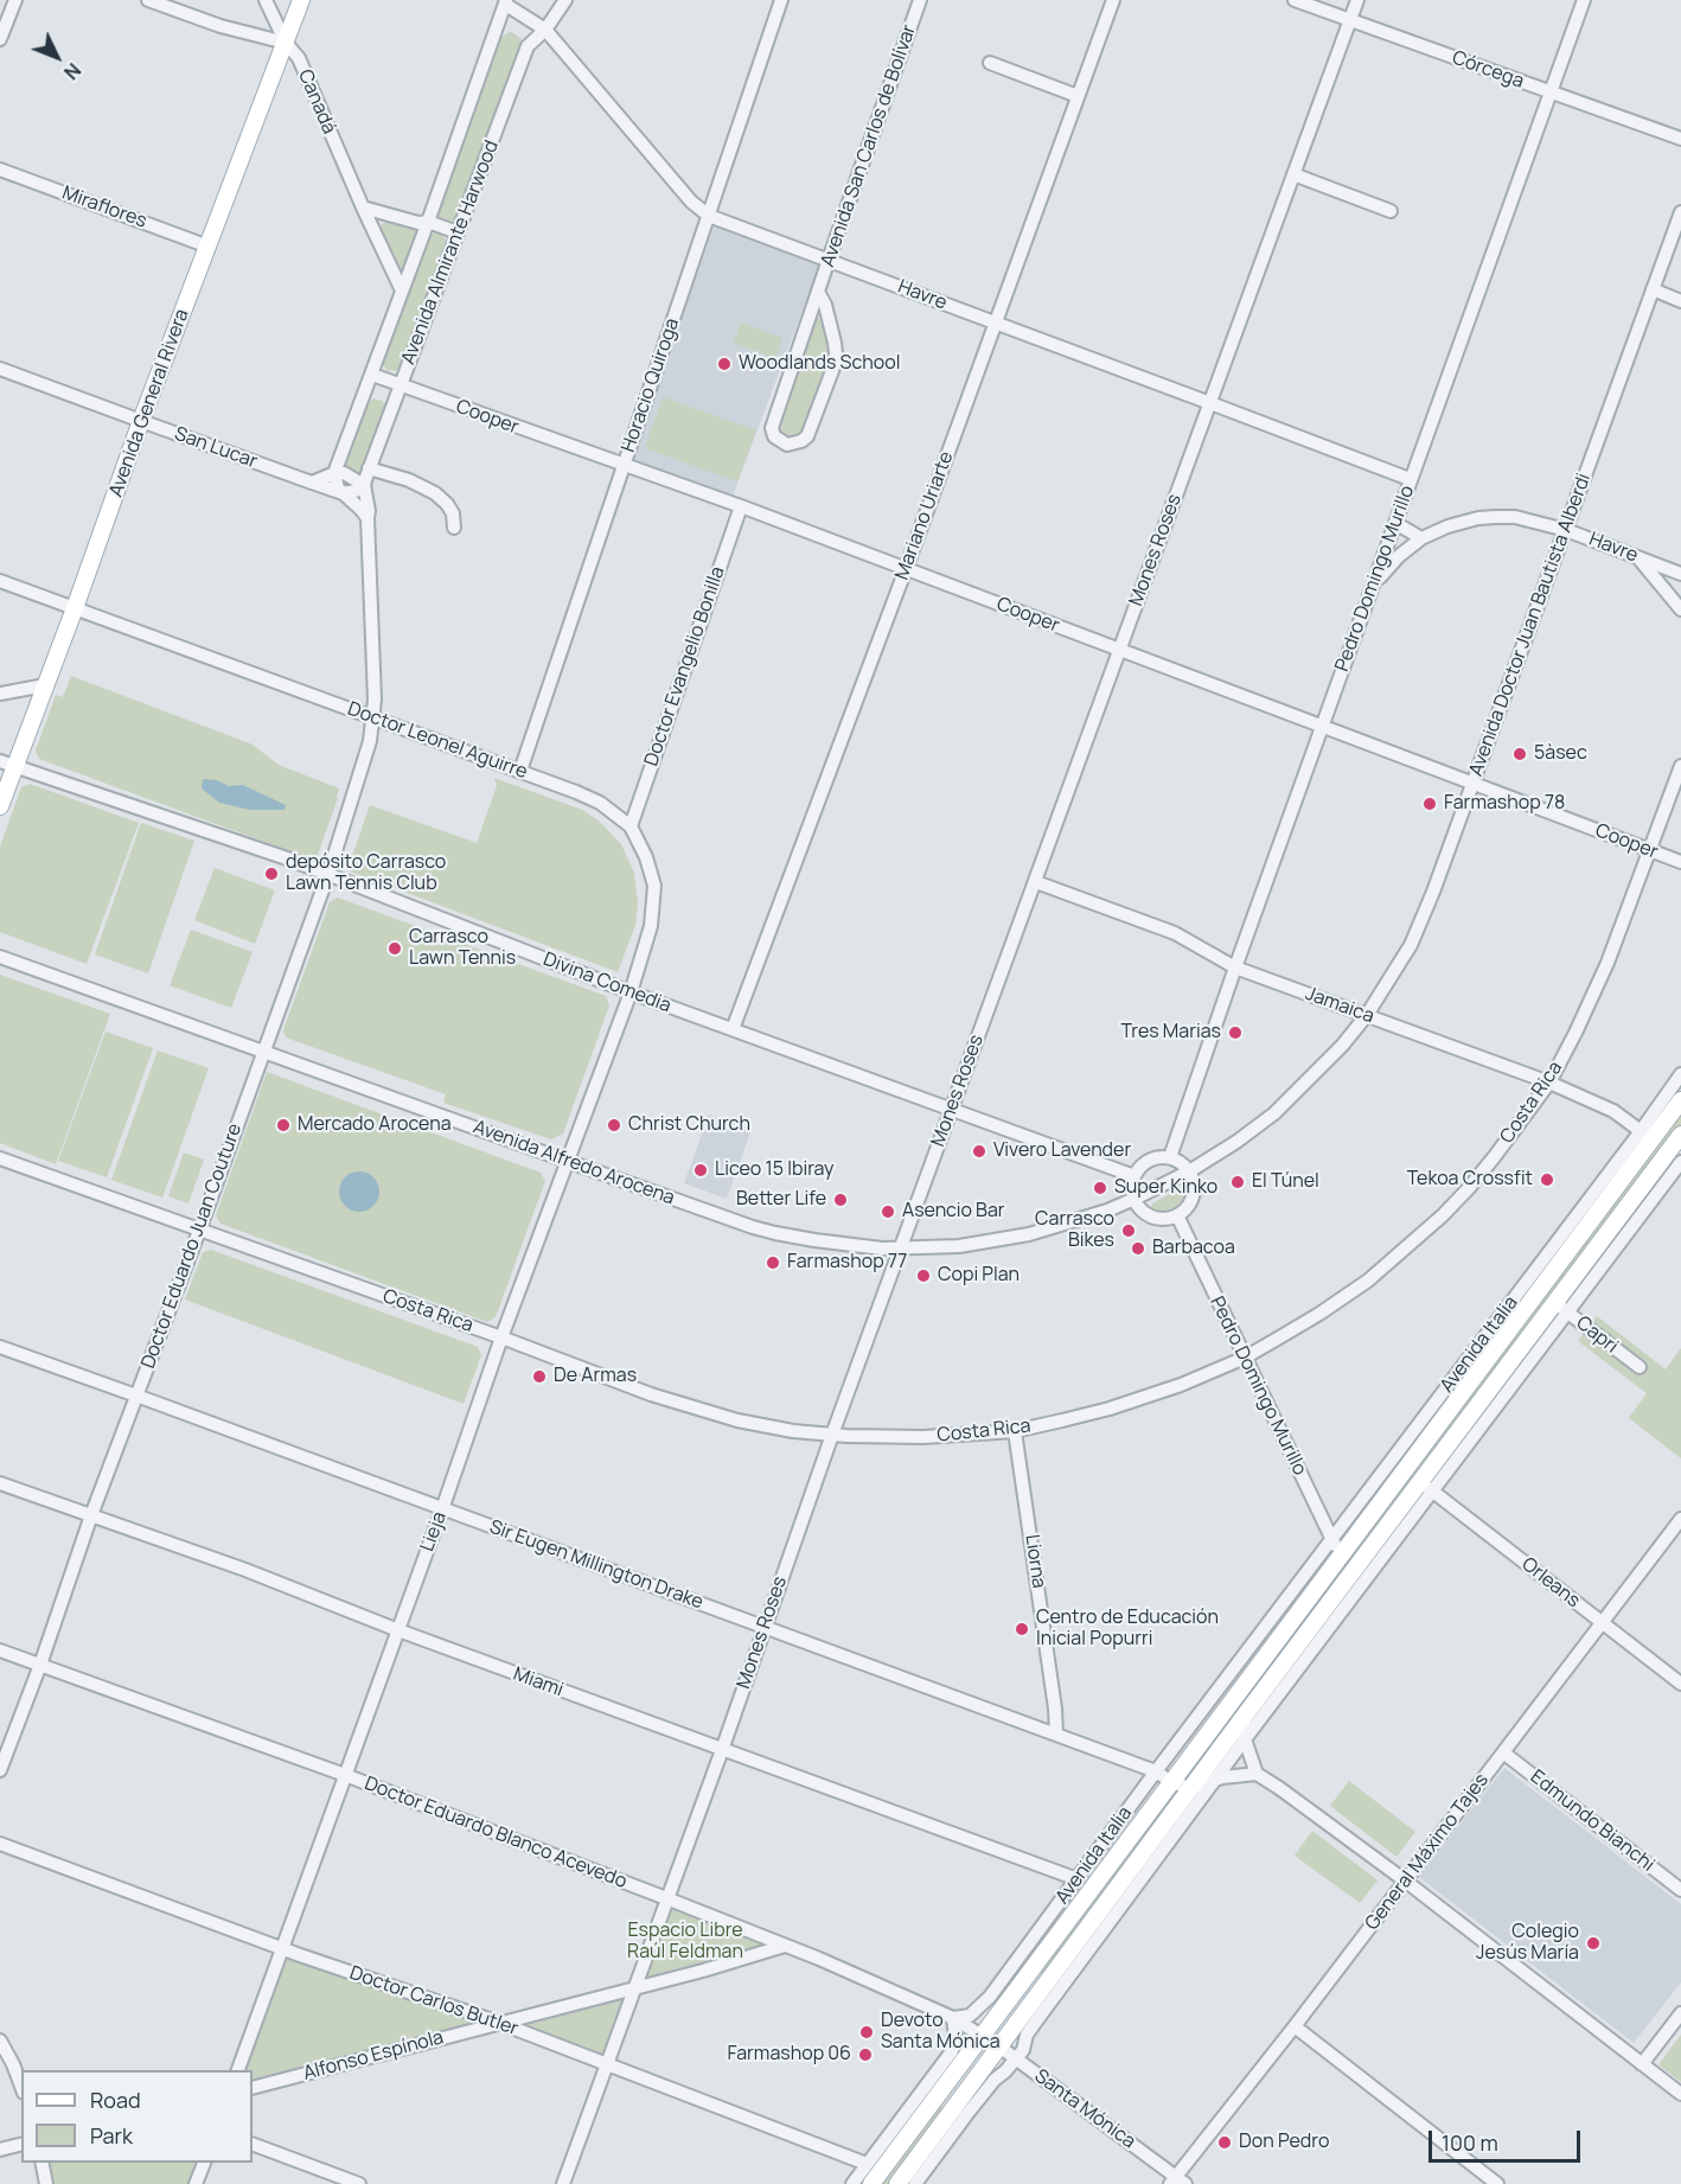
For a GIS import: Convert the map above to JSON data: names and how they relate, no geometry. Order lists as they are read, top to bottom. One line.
{"streets":{"main road":["Avenida General Rivera","Avenida Italia"],"street":["Córcega","Canadá","Avenida San Carlos de Bolívar","Miraflores","Avenida Almirante Harwood","Havre","Horacio Quiroga","Cooper","San Lucar","Mariano Uriarte","Mones Roses","Pedro Domingo Murillo","Avenida Doctor Juan Bautista Alberdi","Doctor Evangelio Bonilla","Doctor Leonel Aguirre","Divina Comedia","Jamaica","Costa Rica","Avenida Alfredo Arocena","Doctor Eduardo Juan Couture","Capri","Lieja","Liorna","Sir Eugen Millington Drake","Orleans","Miami","Edmundo Bianchi","Doctor Eduardo Blanco Acevedo","General Máximo Tajes","Doctor Carlos Butler","Alfonso Espínola","Santa Mónica"]},"crossings":[["Córcega","Mones Roses"],["Córcega","Pedro Domingo Murillo"],["Canadá","Avenida Almirante Harwood"],["Canadá","Avenida General Rivera"],["Avenida San Carlos de Bolívar","Havre"],["Miraflores","Avenida General Rivera"],["Avenida Almirante Harwood","Havre"],["Avenida Almirante Harwood","Cooper"],["Avenida Almirante Harwood","Doctor Leonel Aguirre"],["Avenida Almirante Harwood","Doctor Eduardo Juan Couture"],["Havre","Horacio Quiroga"],["Havre","Mariano Uriarte"],["Havre","Mones Roses"],["Havre","Pedro Domingo Murillo"],["Havre","Avenida Doctor Juan Bautista Alberdi"],["Horacio Quiroga","Cooper"],["Horacio Quiroga","Doctor Leonel Aguirre"],["Avenida General Rivera","San Lucar"],["Avenida General Rivera","Doctor Leonel Aguirre"],["Avenida General Rivera","Divina Comedia"],["Cooper","Mariano Uriarte"],["Cooper","Mones Roses"],["Cooper","Pedro Domingo Murillo"],["Cooper","Avenida Doctor Juan Bautista Alberdi"],["Cooper","Doctor Evangelio Bonilla"],["Cooper","Costa Rica"],["Mariano Uriarte","Divina Comedia"],["Mones Roses","Divina Comedia"],["Mones Roses","Jamaica"],["Mones Roses","Costa Rica"],["Mones Roses","Avenida Alfredo Arocena"],["Mones Roses","Sir Eugen Millington Drake"],["Mones Roses","Miami"],["Mones Roses","Doctor Eduardo Blanco Acevedo"],["Mones Roses","Doctor Carlos Butler"],["Mones Roses","Alfonso Espínola"],["Pedro Domingo Murillo","Jamaica"],["Pedro Domingo Murillo","Costa Rica"],["Pedro Domingo Murillo","Avenida Italia"],["Avenida Doctor Juan Bautista Alberdi","Jamaica"],["Avenida Doctor Juan Bautista Alberdi","Avenida Alfredo Arocena"],["Doctor Evangelio Bonilla","Doctor Leonel Aguirre"],["Doctor Leonel Aguirre","Divina Comedia"],["Doctor Leonel Aguirre","Doctor Eduardo Juan Couture"],["Doctor Leonel Aguirre","Lieja"],["Divina Comedia","Doctor Eduardo Juan Couture"],["Divina Comedia","Lieja"],["Jamaica","Costa Rica"],["Jamaica","Avenida Italia"],["Costa Rica","Doctor Eduardo Juan Couture"],["Costa Rica","Lieja"],["Costa Rica","Liorna"],["Avenida Alfredo Arocena","Doctor Eduardo Juan Couture"],["Avenida Alfredo Arocena","Lieja"],["Doctor Eduardo Juan Couture","Sir Eugen Millington Drake"],["Doctor Eduardo Juan Couture","Miami"],["Doctor Eduardo Juan Couture","Doctor Eduardo Blanco Acevedo"],["Capri","Avenida Italia"],["Avenida Italia","Sir Eugen Millington Drake"],["Avenida Italia","Orleans"],["Avenida Italia","Miami"],["Avenida Italia","Doctor Eduardo Blanco Acevedo"],["Avenida Italia","Doctor Carlos Butler"],["Avenida Italia","Santa Mónica"],["Lieja","Sir Eugen Millington Drake"],["Lieja","Miami"],["Lieja","Doctor Eduardo Blanco Acevedo"],["Lieja","Doctor Carlos Butler"],["Liorna","Sir Eugen Millington Drake"],["Orleans","General Máximo Tajes"],["Edmundo Bianchi","General Máximo Tajes"],["Doctor Eduardo Blanco Acevedo","Alfonso Espínola"],["Doctor Eduardo Blanco Acevedo","Santa Mónica"],["General Máximo Tajes","Santa Mónica"],["Doctor Carlos Butler","Alfonso Espínola"]],"parks":["Espacio Libre Raúl Feldman"],"places":["Woodlands School","5àsec","Farmashop 78","depósito Carrasco Lawn Tennis Club","Carrasco Lawn Tennis","Tres Marias","Mercado Arocena","Christ Church","Vivero Lavender","Liceo 15 Ibiray","Tekoa Crossfit","El Túnel","Super Kinko","Better Life","Asencio Bar","Carrasco Bikes","Barbacoa","Farmashop 77","Copi Plan","De Armas","Centro de Educación Inicial Popurri","Colegio Jesús María","Devoto Santa Mónica","Farmashop 06","Don Pedro"],"legend":["Road","Park"],"scale_bar":"100 m","north":"bottom right"}
